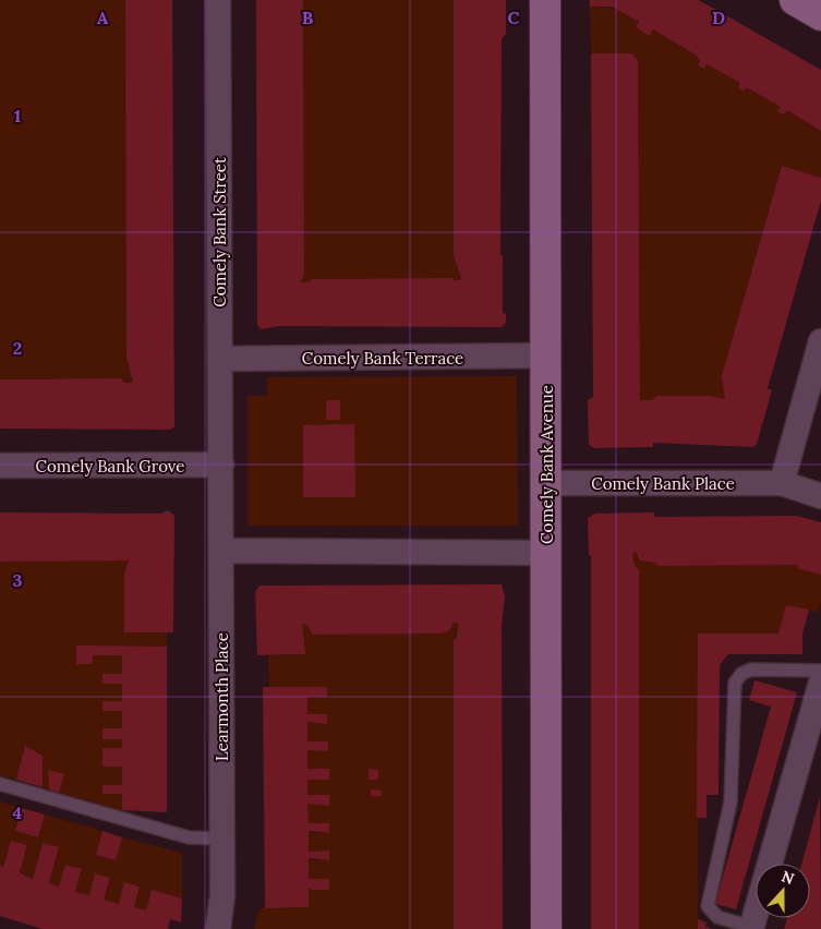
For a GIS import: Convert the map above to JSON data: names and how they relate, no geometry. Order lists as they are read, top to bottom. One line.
{"streets":{"street":["Comely Bank Street","Comely Bank Terrace","Comely Bank Avenue","Comely Bank Grove","Comely Bank Place","Learmonth Place"]},"crossings":[["Comely Bank Street","Comely Bank Terrace"],["Comely Bank Street","Comely Bank Grove"],["Comely Bank Street","Learmonth Place"],["Comely Bank Terrace","Comely Bank Avenue"],["Comely Bank Avenue","Comely Bank Place"],["Comely Bank Grove","Learmonth Place"]],"north":"top","grid":{"columns":["A","B","C","D"],"rows":["1","2","3","4"]}}
